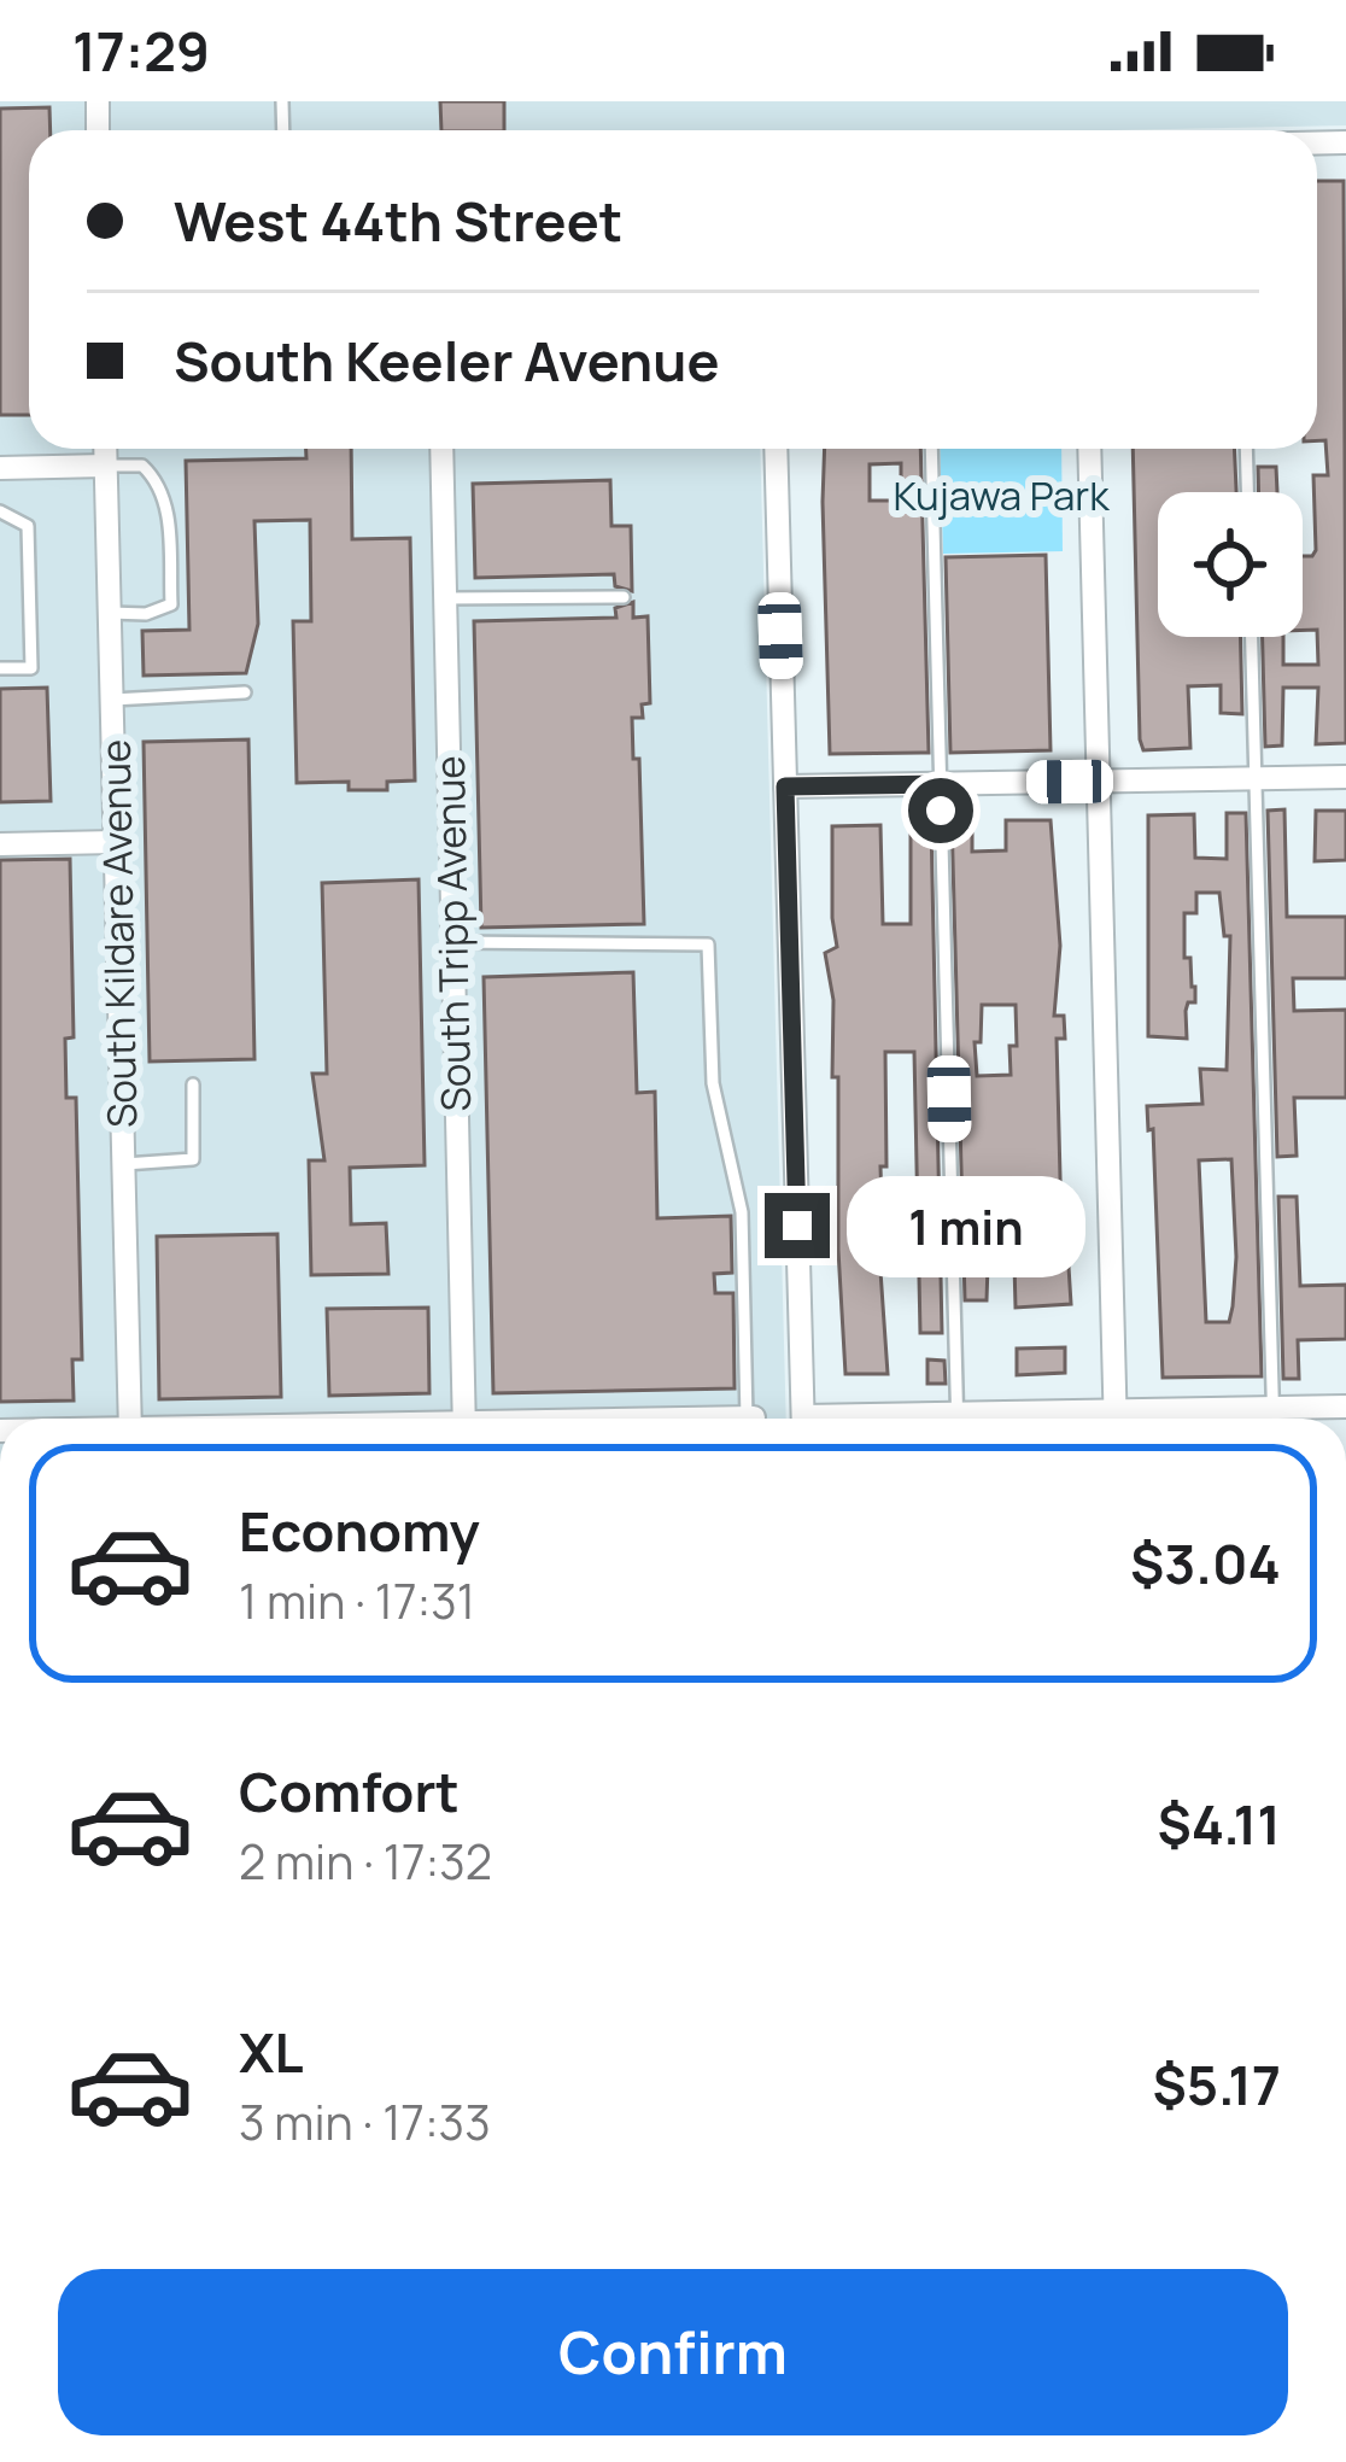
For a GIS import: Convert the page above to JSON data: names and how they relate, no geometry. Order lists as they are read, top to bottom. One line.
{"streets":{"street":["South Kildare Avenue","South Tripp Avenue"]},"parks":["Kujawa Park"],"page":{"status":"17:29","banner":["West 44th Street","South Keeler Avenue"],"bubble":"1 min","list":[{"name":"Economy","note":"1 min · 17:31","value":"$3.04"},{"name":"Comfort","note":"2 min · 17:32","value":"$4.11"},{"name":"XL","note":"3 min · 17:33","value":"$5.17"}],"buttons":"Confirm"}}
